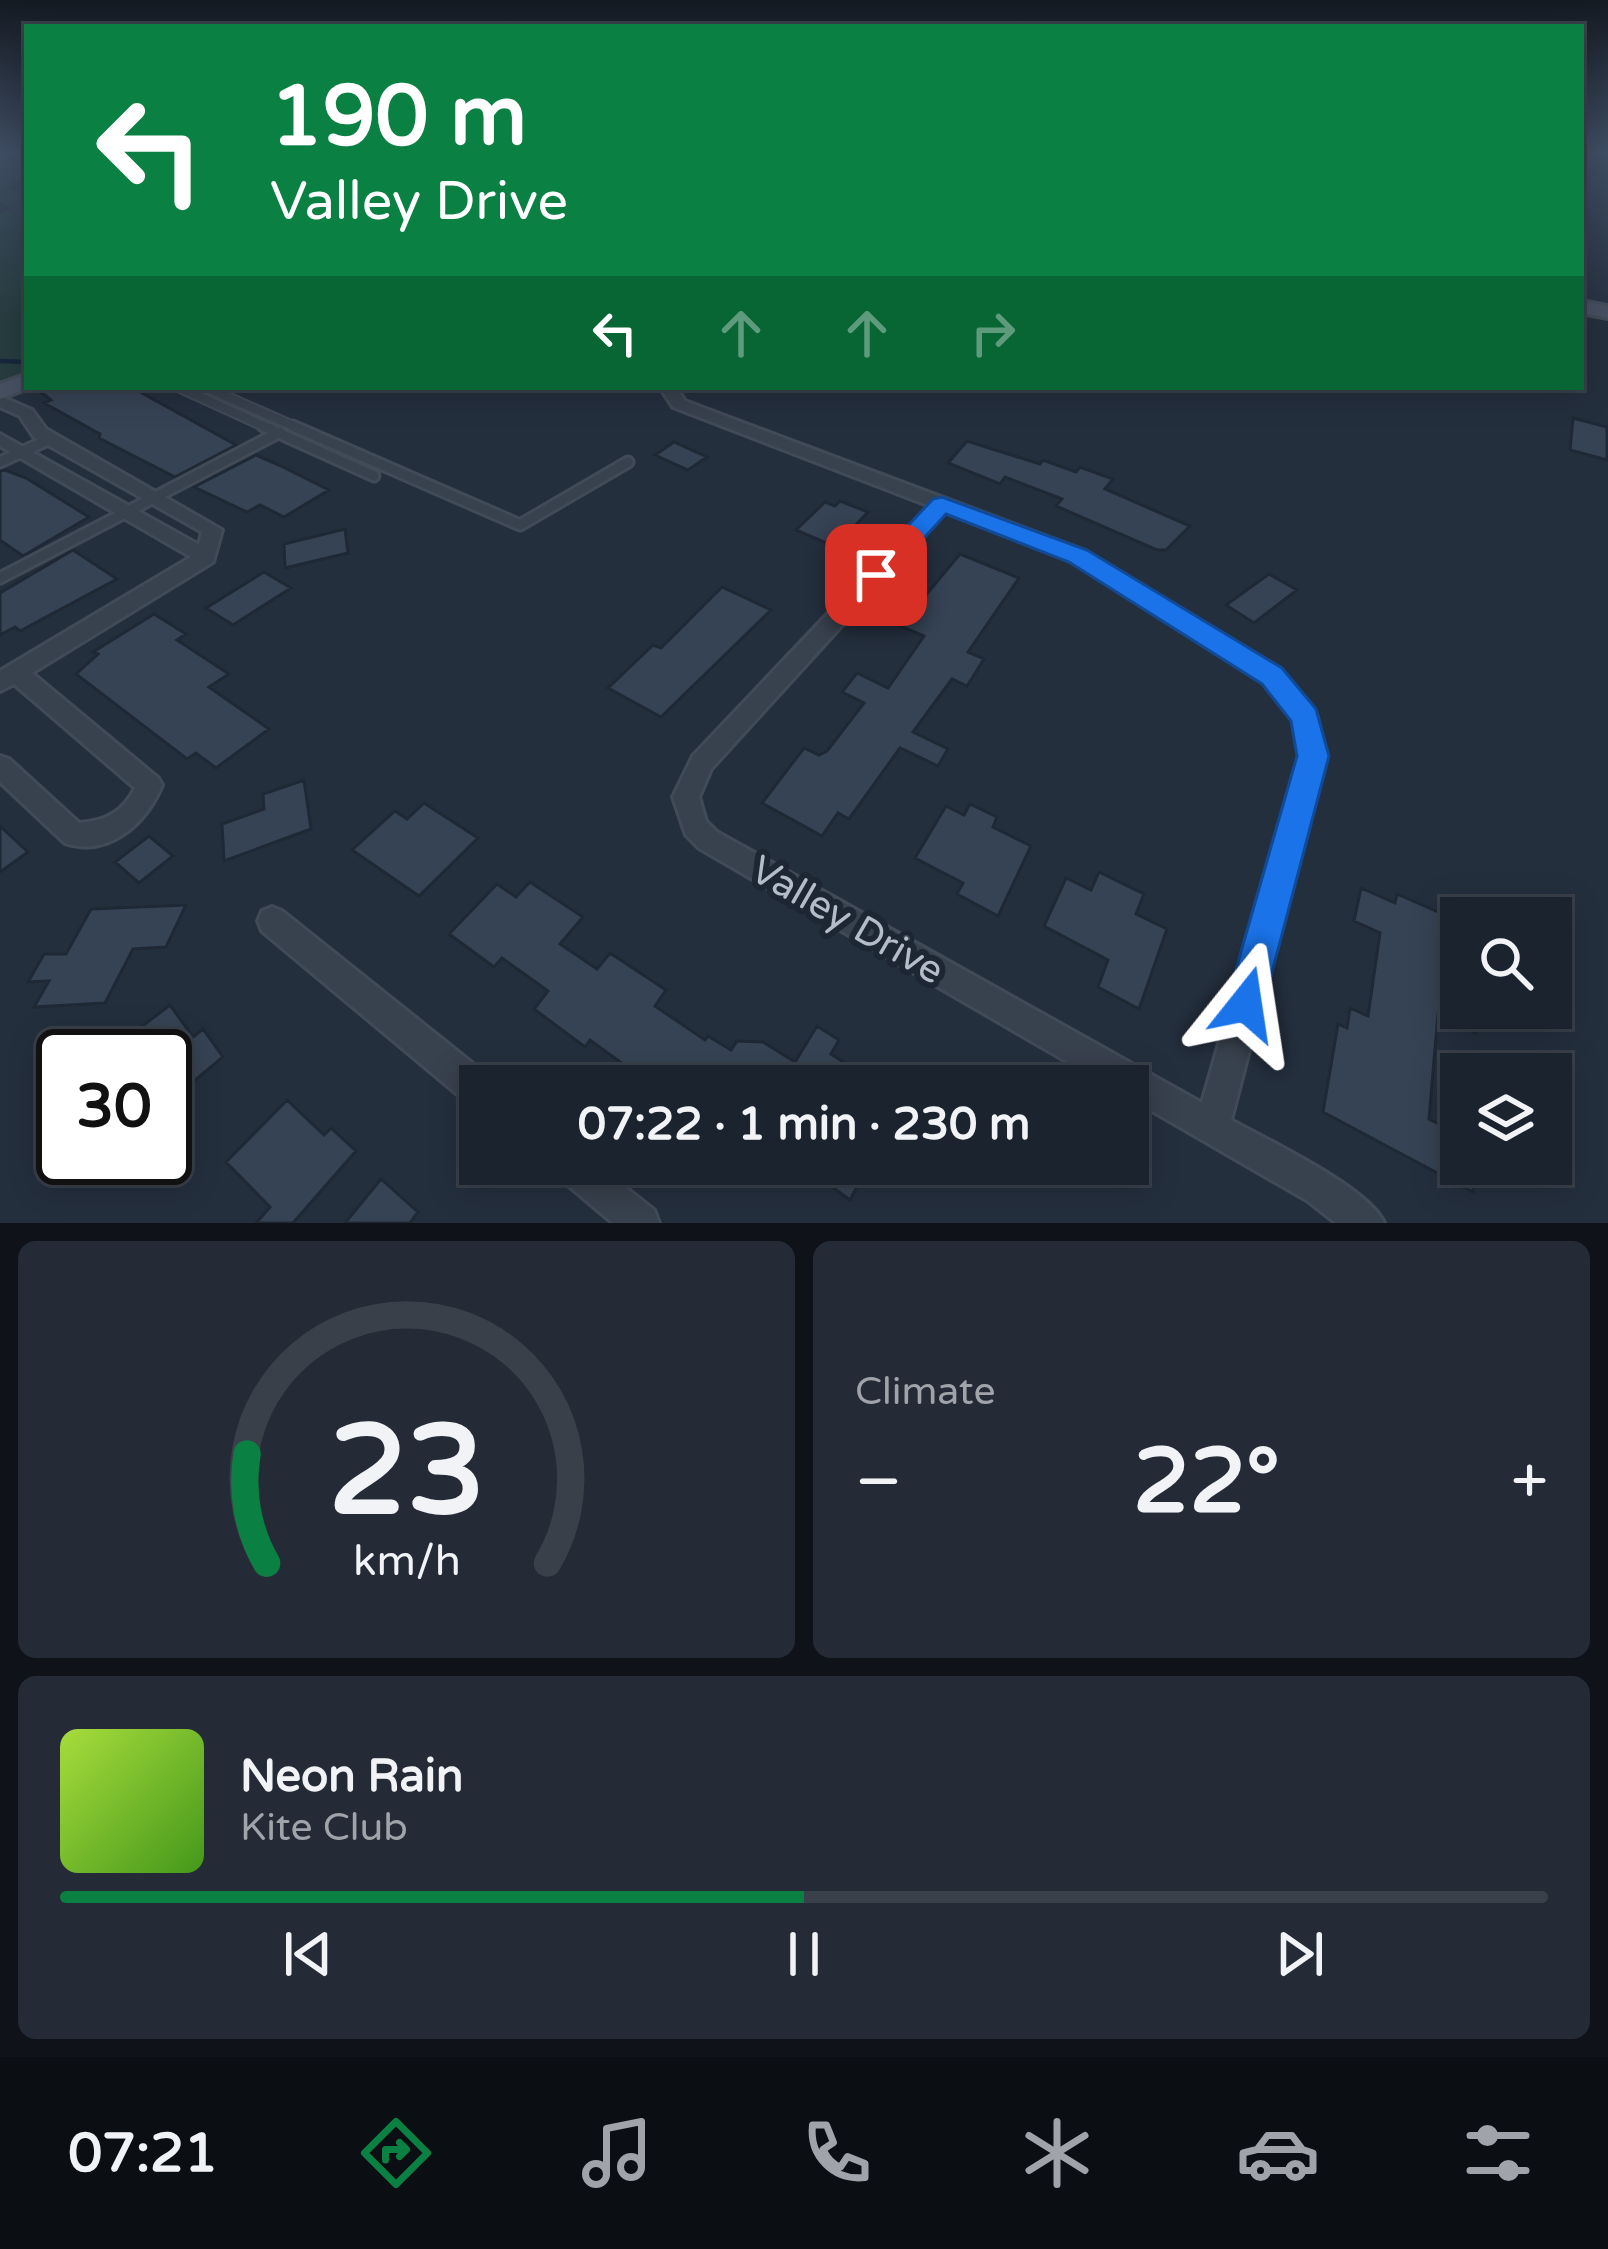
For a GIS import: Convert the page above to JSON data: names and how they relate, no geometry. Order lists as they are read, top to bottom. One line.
{"streets":{"street":["Valley Drive"]},"page":{"turn":["190 m","Valley Drive"],"limit":"30","trip":"07:22 · 1 min · 230 m","tile":"Climate","heat":["−","22°","+"],"song":["Neon Rain","Kite Club"],"tabs":"07:21","gauge":["23","km/h"]}}
